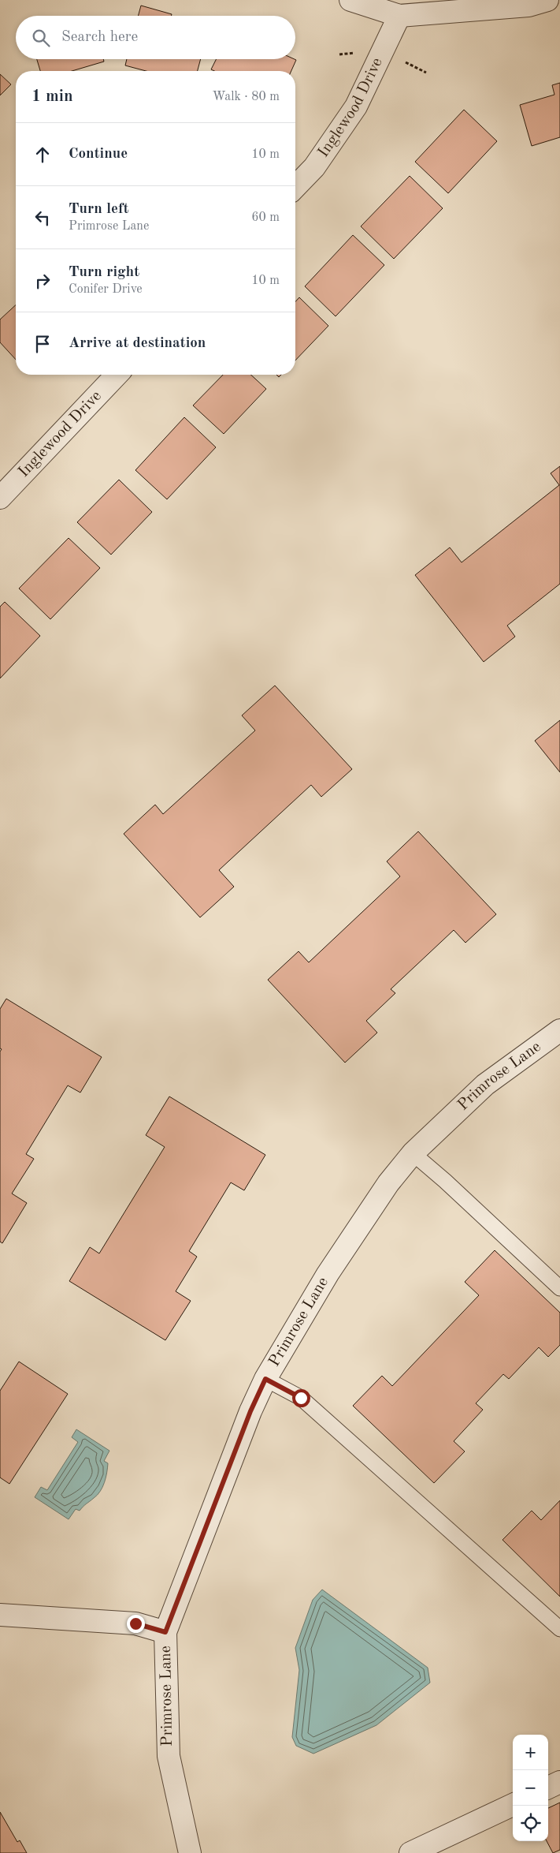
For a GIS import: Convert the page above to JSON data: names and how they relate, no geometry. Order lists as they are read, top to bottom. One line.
{"streets":{"street":["Inglewood Drive","Primrose Lane"]},"page":{"search":"Search here","heading":["1 min","Walk · 80 m"],"list":[["Continue","10 m"],["Turn left","Primrose Lane","60 m"],["Turn right","Conifer Drive","10 m"],"Arrive at destination"],"map_buttons":["+","−"]}}
